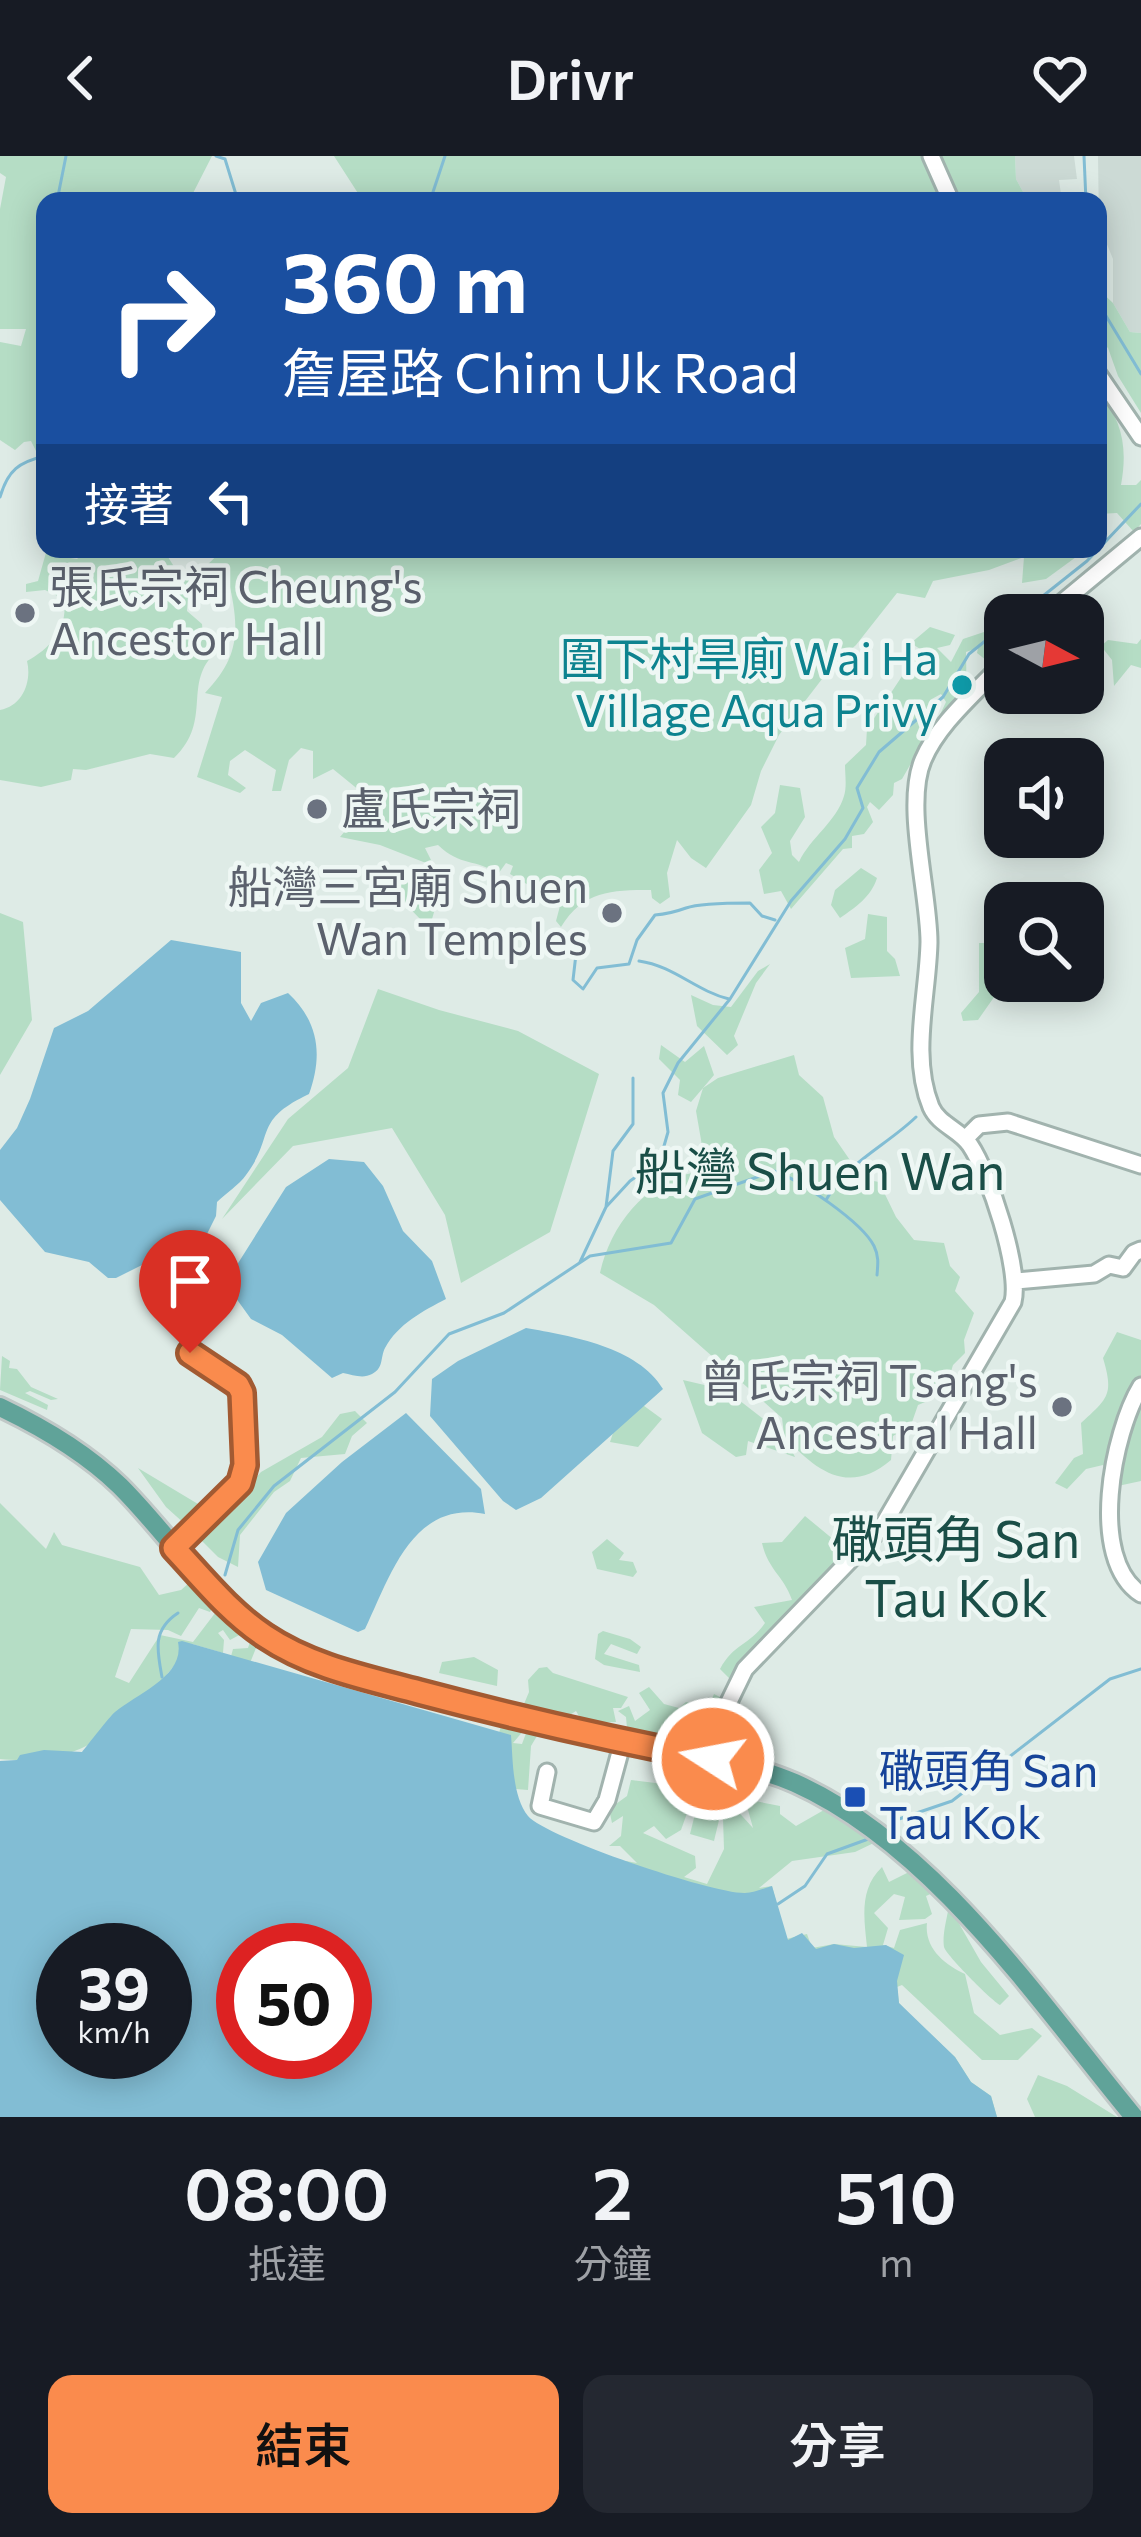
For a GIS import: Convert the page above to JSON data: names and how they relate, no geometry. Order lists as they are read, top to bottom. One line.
{"districts":["船灣 Shuen Wan","䃟頭角 San Tau Kok"],"places":{"other":["張氏宗祠 Cheung's Ancestor Hall","圍下村旱廁 Wai Ha Village Aqua Privy","盧氏宗祠","船灣三宮廟 Shuen Wan Temples","曾氏宗祠 Tsang's Ancestral Hall"],"transit":["䃟頭角 San Tau Kok"]},"north":"right","page":{"header":"Drivr","turn":["360 m","詹屋路 Chim Uk Road"],"then":"接著","speed":"39 km/h","limit":"50","eta":["08:00","抵達","2","分鐘","510","m"],"buttons":["結束","分享"]}}
